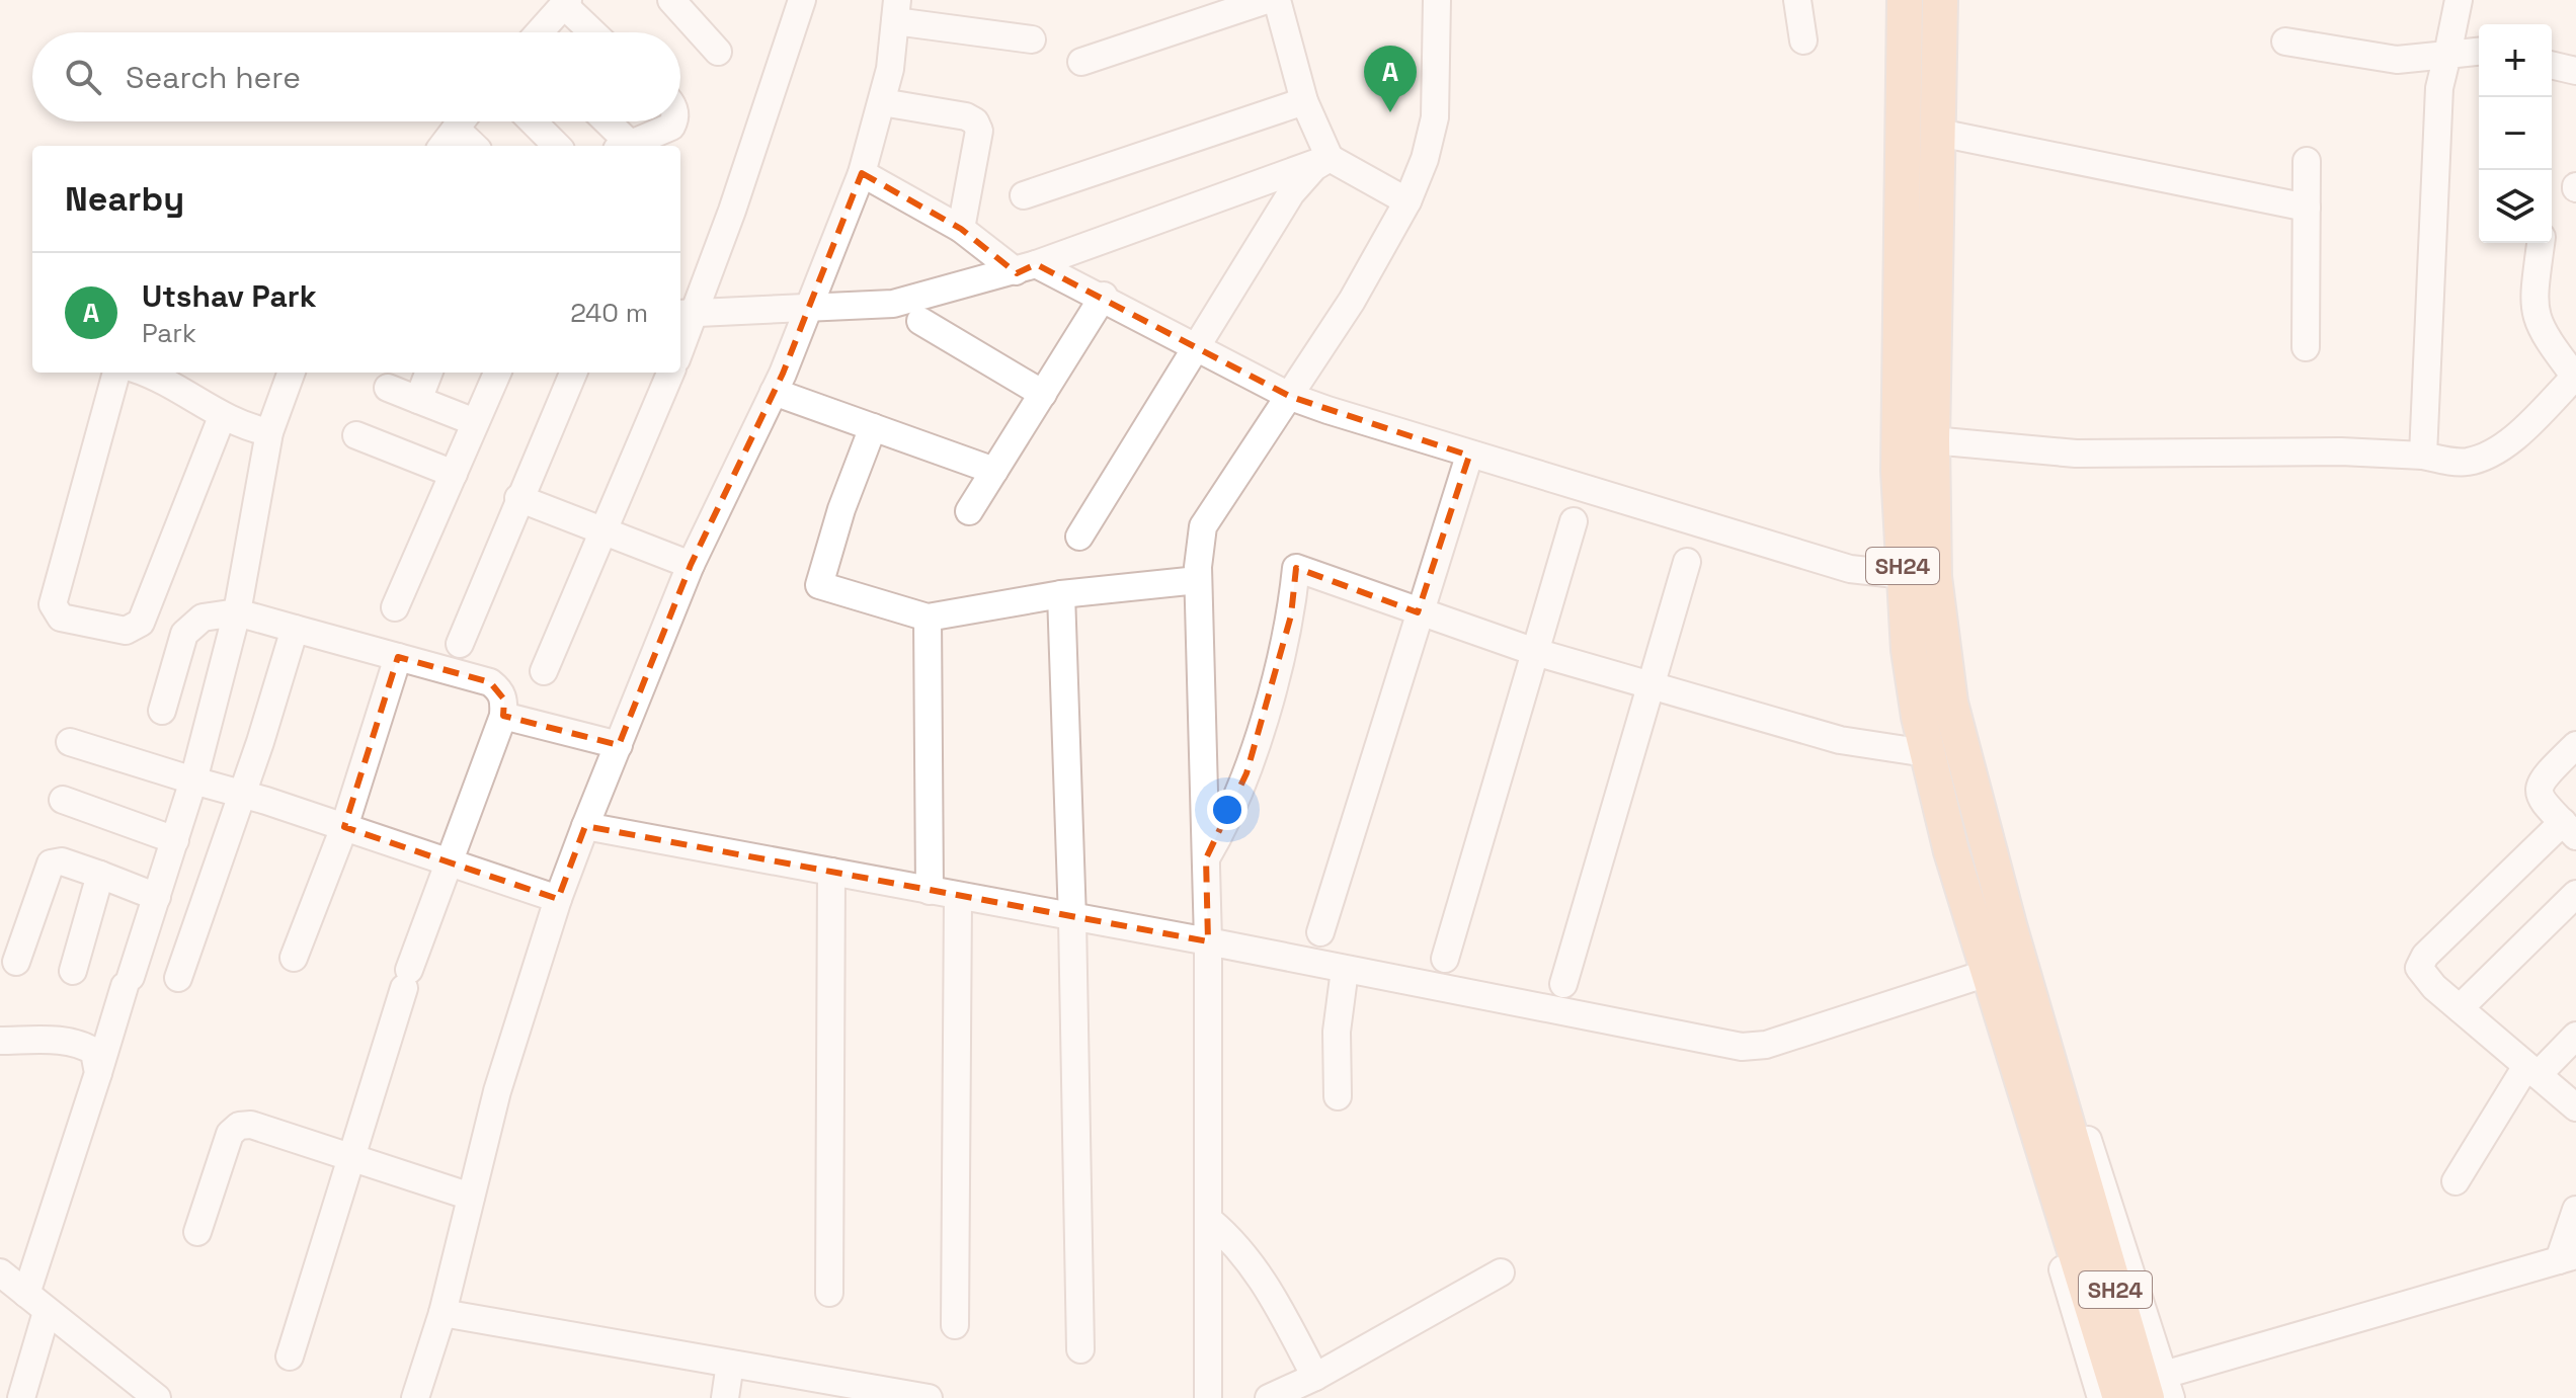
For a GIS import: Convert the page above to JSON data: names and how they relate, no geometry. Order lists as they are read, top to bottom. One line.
{"streets":{"main road":["SH24"]},"page":{"map_buttons":["+","−"],"search":"Search here","pins":"A","heading":"Nearby","list":[{"mark":"A","name":"Utshav Park","note":"Park","value":"240 m"}]}}
